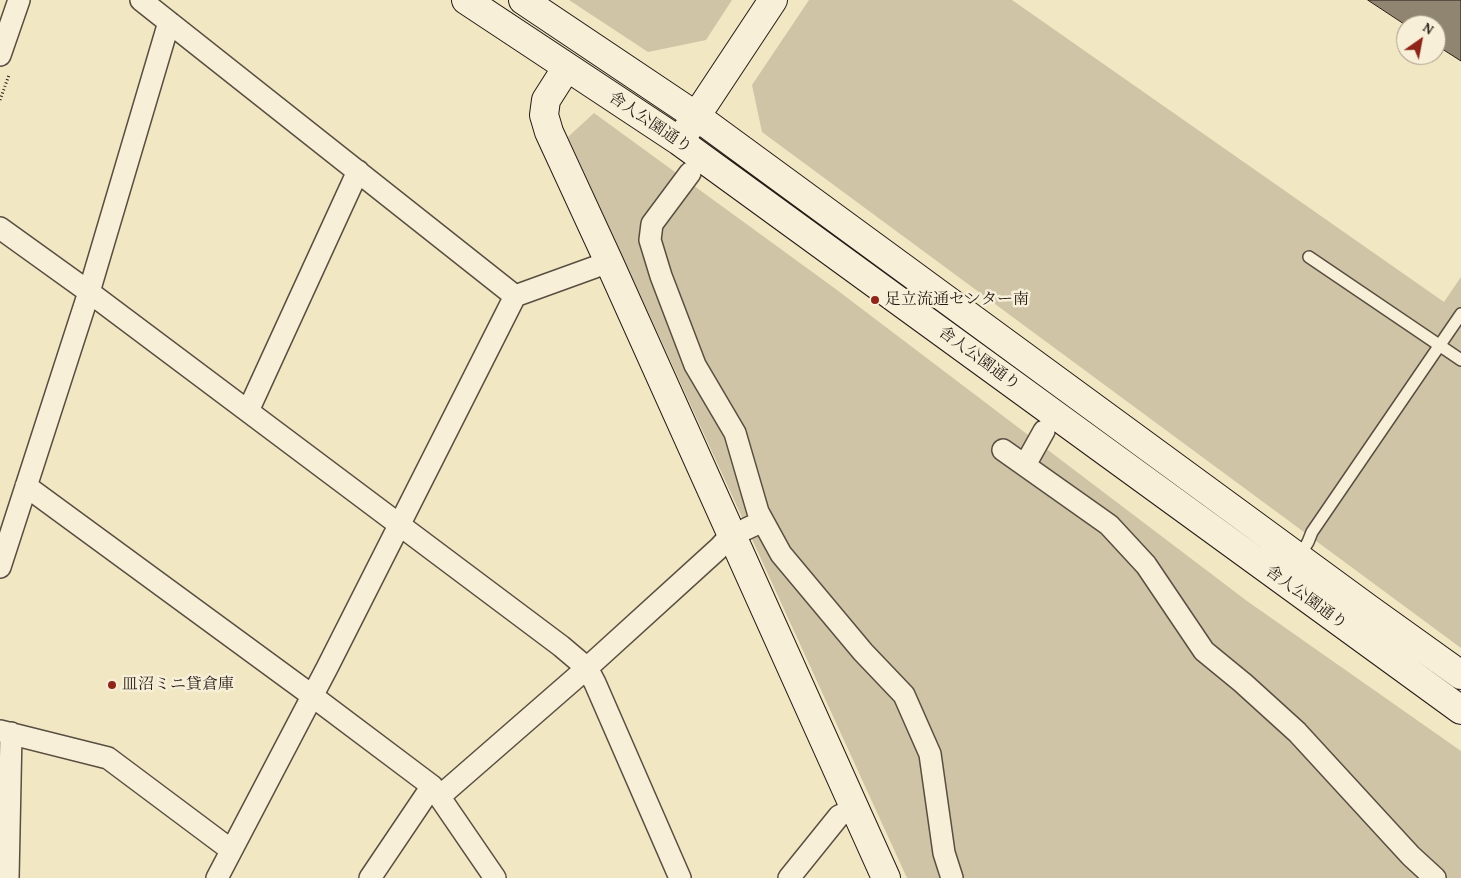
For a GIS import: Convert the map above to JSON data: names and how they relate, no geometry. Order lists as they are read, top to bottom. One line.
{"streets":{"street":["舎人公園通り"]},"places":["足立流通センター南","皿沼ミニ貸倉庫"],"north":"top right"}
